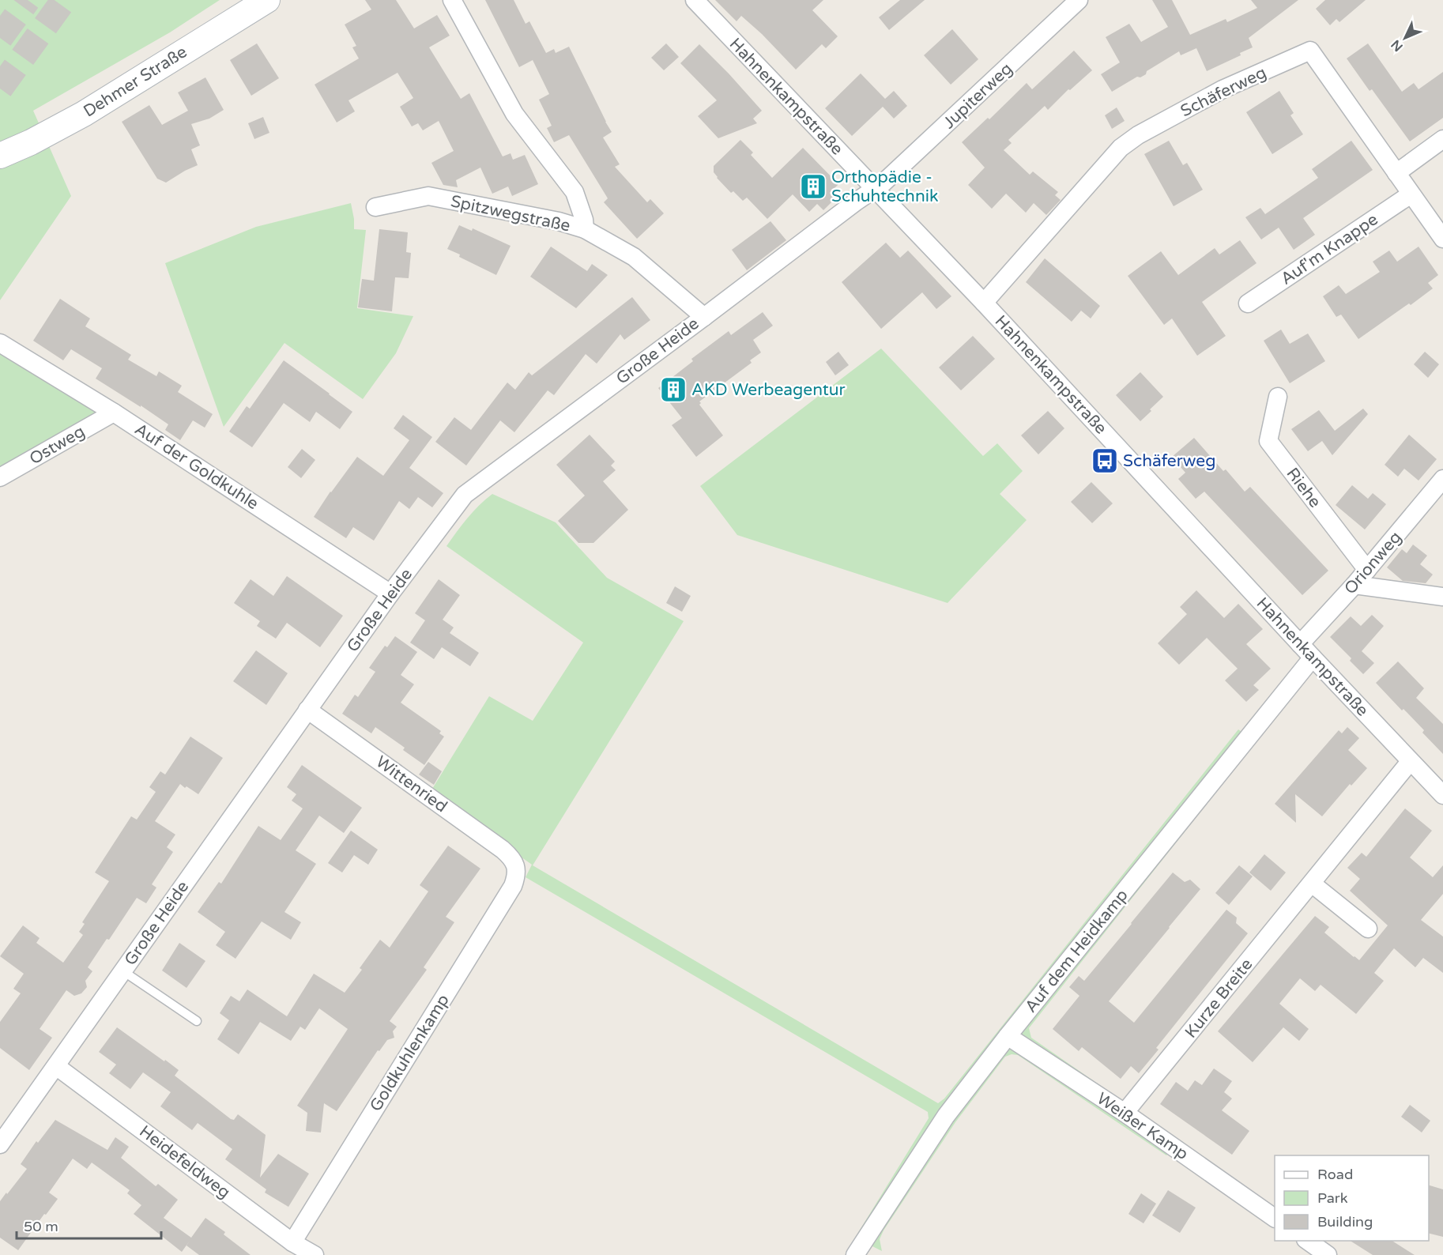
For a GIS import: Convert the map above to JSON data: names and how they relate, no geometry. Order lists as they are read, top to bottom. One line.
{"streets":{"street":["Dehmer Straße","Schäferweg","Jupiterweg","Hahnenkampstraße","Spitzwegstraße","Auf'm Knappe","Große Heide","Ostweg","Auf der Goldkuhle","Riehe","Orionweg","Wittenried","Auf dem Heidkamp","Kurze Breite","Goldkuhlenkamp","Weißer Kamp","Heidefeldweg"]},"crossings":[["Schäferweg","Hahnenkampstraße"],["Jupiterweg","Hahnenkampstraße"],["Jupiterweg","Große Heide"],["Hahnenkampstraße","Große Heide"],["Hahnenkampstraße","Orionweg"],["Hahnenkampstraße","Auf dem Heidkamp"],["Hahnenkampstraße","Kurze Breite"],["Spitzwegstraße","Große Heide"],["Große Heide","Auf der Goldkuhle"],["Große Heide","Wittenried"],["Große Heide","Heidefeldweg"],["Ostweg","Auf der Goldkuhle"],["Riehe","Orionweg"],["Wittenried","Goldkuhlenkamp"],["Auf dem Heidkamp","Weißer Kamp"],["Kurze Breite","Weißer Kamp"],["Goldkuhlenkamp","Heidefeldweg"]],"places":{"building":["Orthopädie - Schuhtechnik","AKD Werbeagentur"],"bus stop":["Schäferweg"]},"legend":["Road","Park","Building"],"scale_bar":"50 m","north":"bottom left"}
